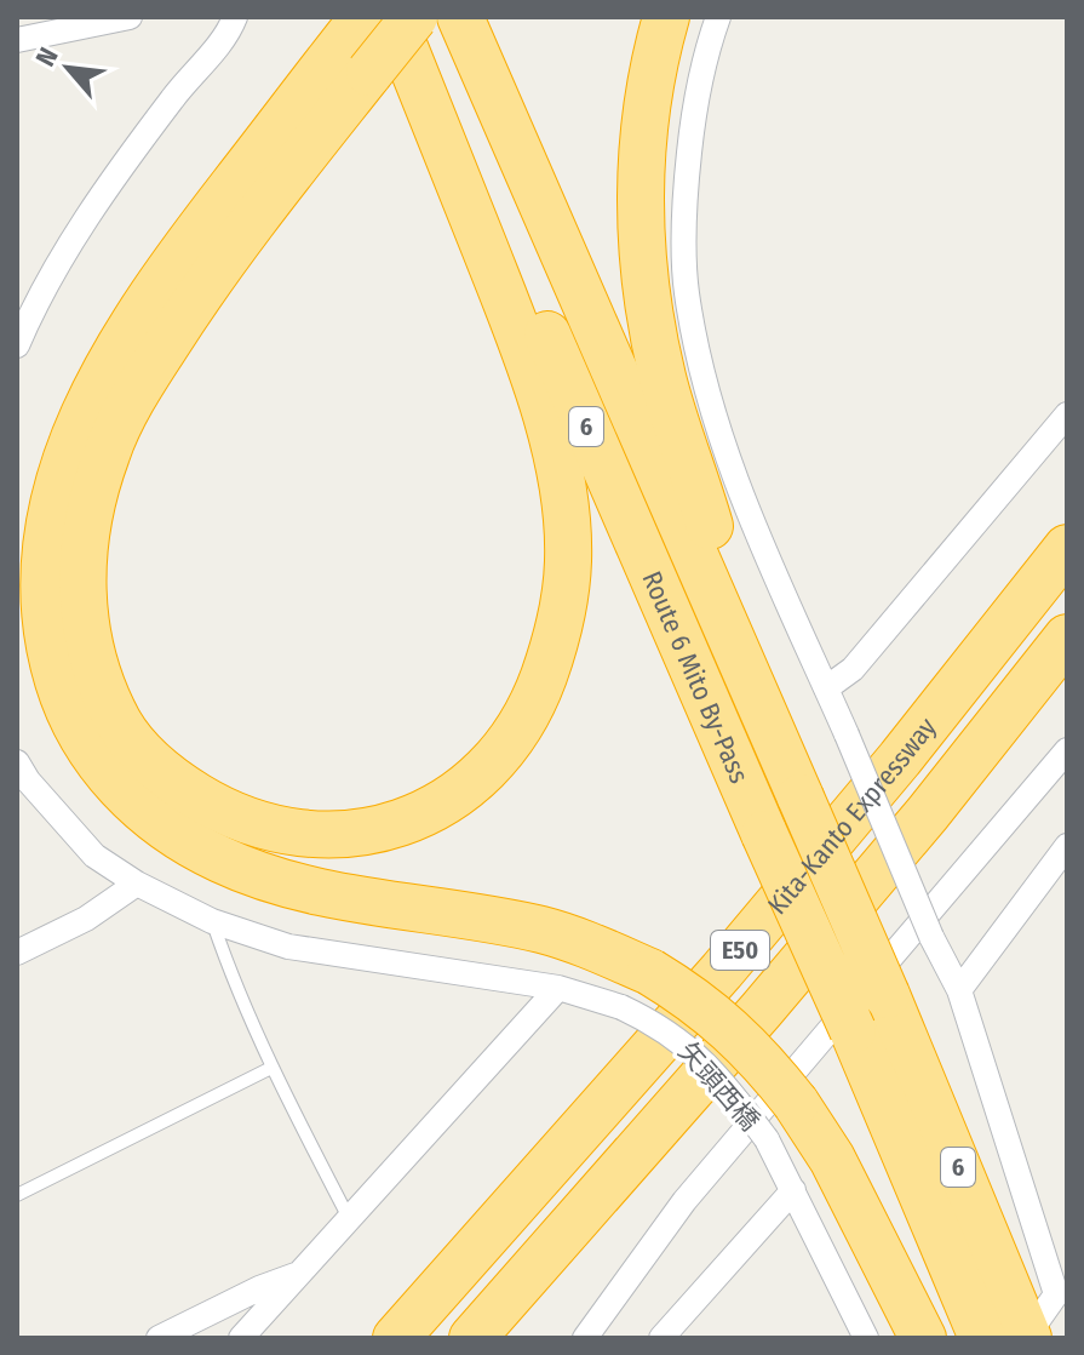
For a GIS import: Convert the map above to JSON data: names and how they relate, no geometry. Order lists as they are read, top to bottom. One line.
{"streets":{"highway":["6","Route 6 Mito By-Pass","Kita-Kanto Expressway","E50"],"street":["矢頭西橋"]},"north":"top left"}
